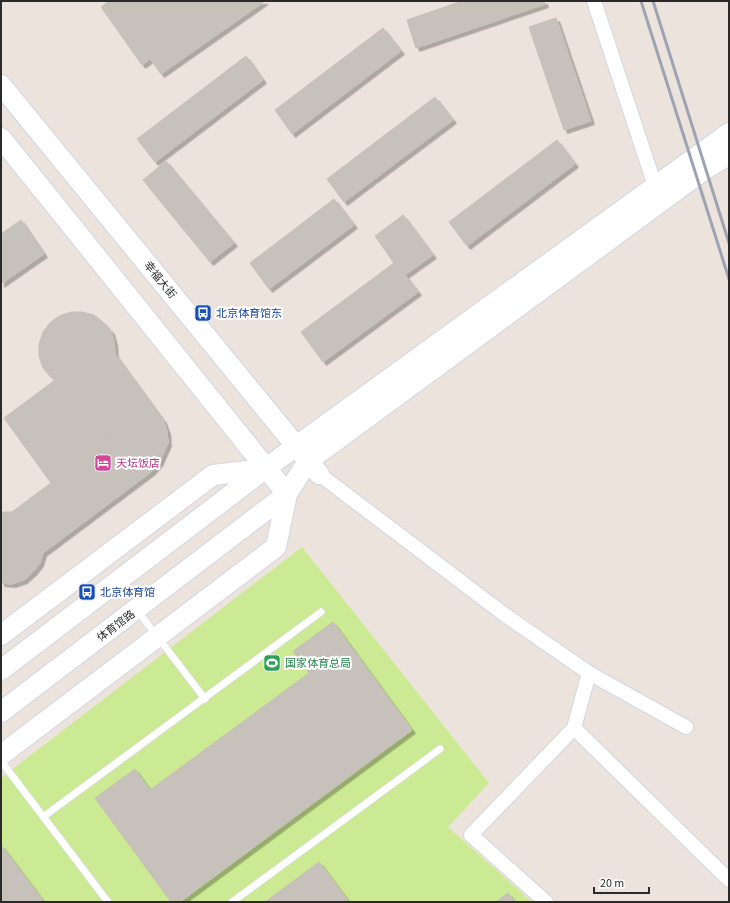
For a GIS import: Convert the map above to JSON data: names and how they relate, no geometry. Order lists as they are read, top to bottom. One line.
{"streets":{"main road":["幸福大街","体育馆路"]},"places":{"bus stop":["北京体育馆东","北京体育馆"],"hotel":["天坛饭店"],"sports":["国家体育总局"]},"scale_bar":"20 m"}
